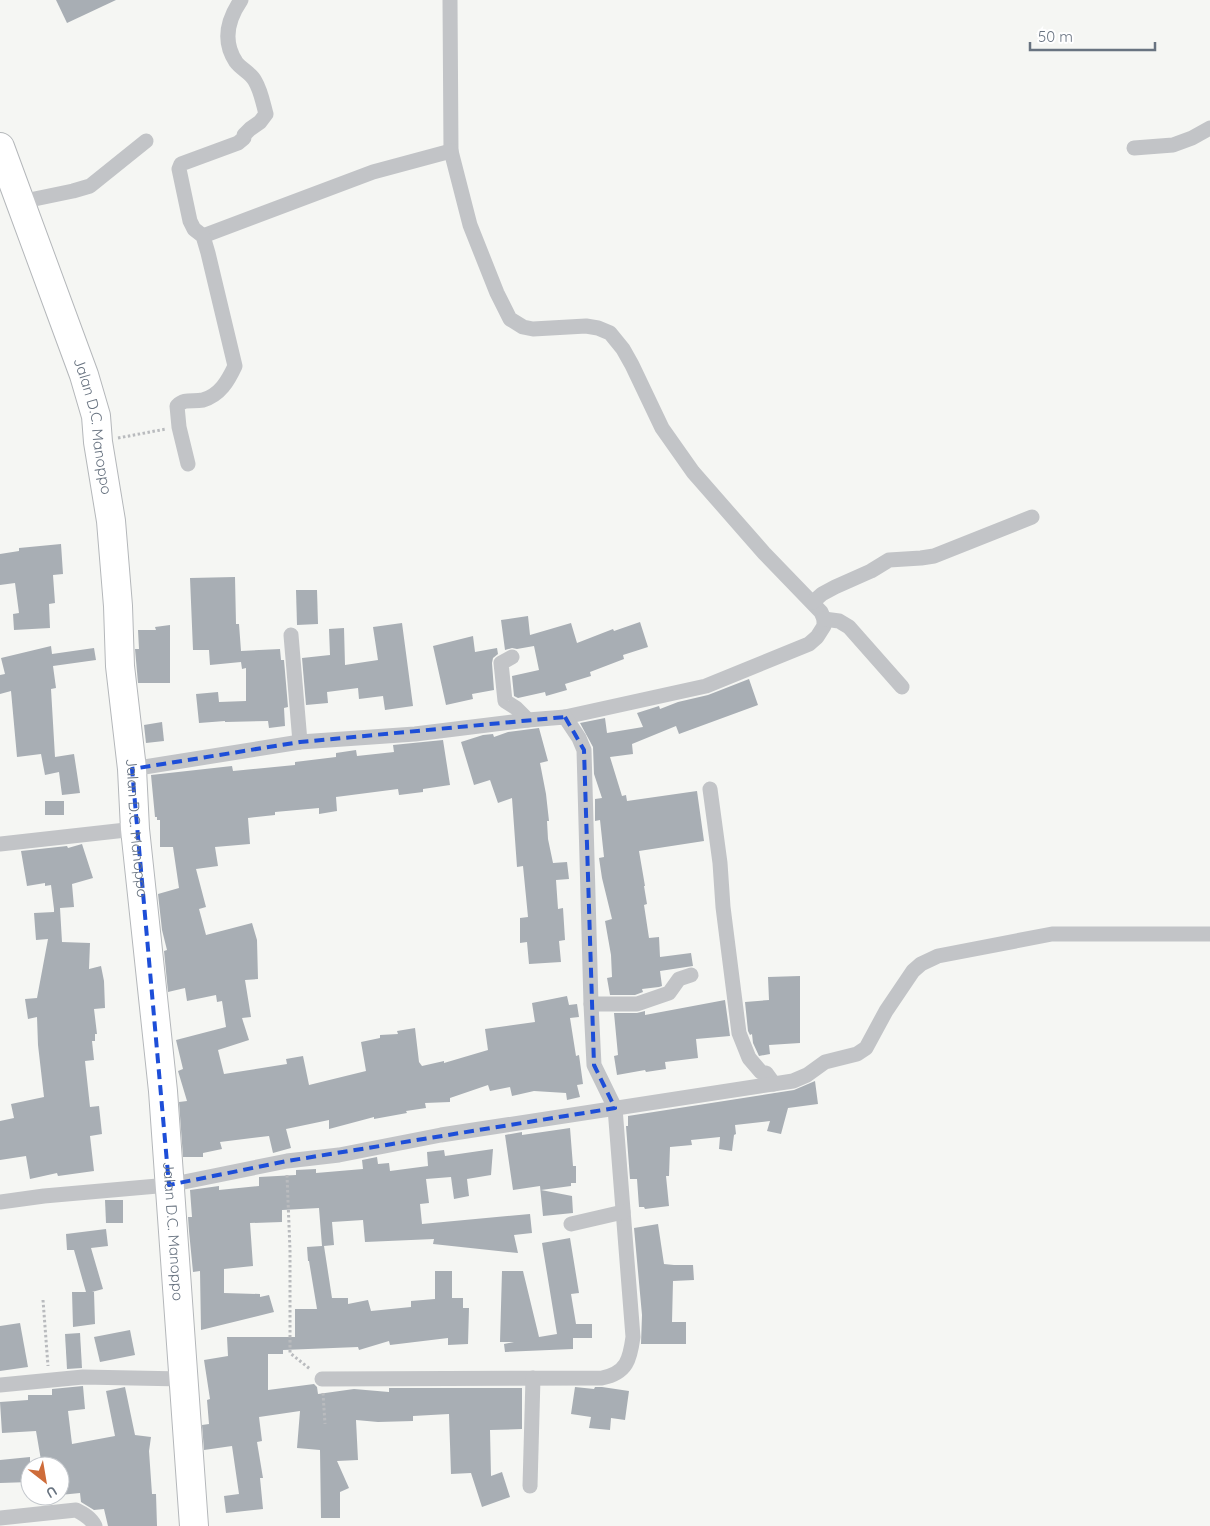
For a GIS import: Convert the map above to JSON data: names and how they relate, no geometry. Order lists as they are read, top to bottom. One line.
{"streets":{"highway":["Jalan D.C. Manoppo"]},"scale_bar":"50 m","north":"bottom right"}
